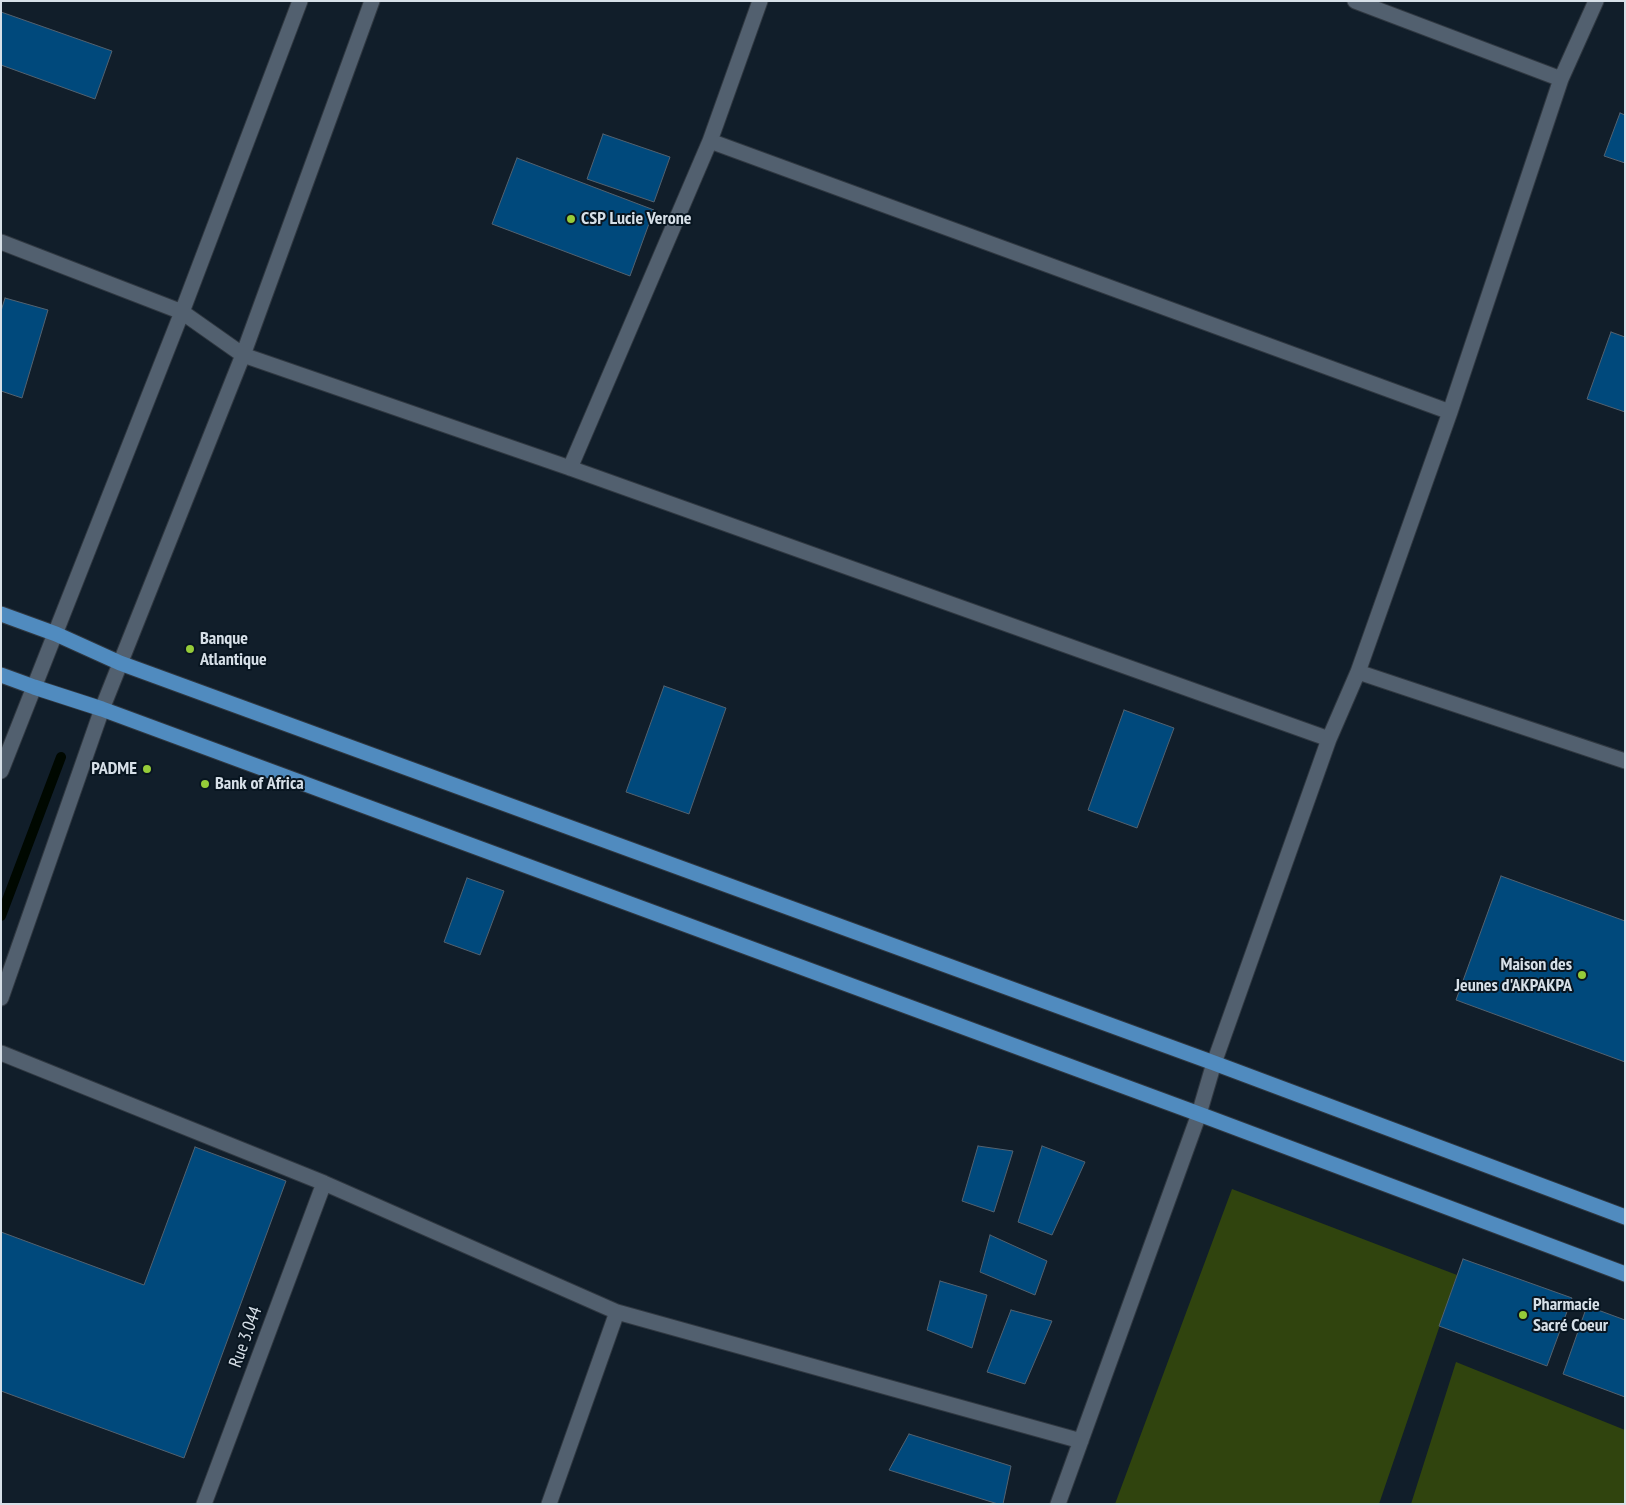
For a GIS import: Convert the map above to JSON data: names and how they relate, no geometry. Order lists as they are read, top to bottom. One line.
{"streets":{"street":["Rue 3.044"]},"places":["CSP Lucie Verone","Banque Atlantique","PADME","Bank of Africa","Maison des Jeunes d'AKPAKPA","Pharmacie Sacré Coeur"]}
